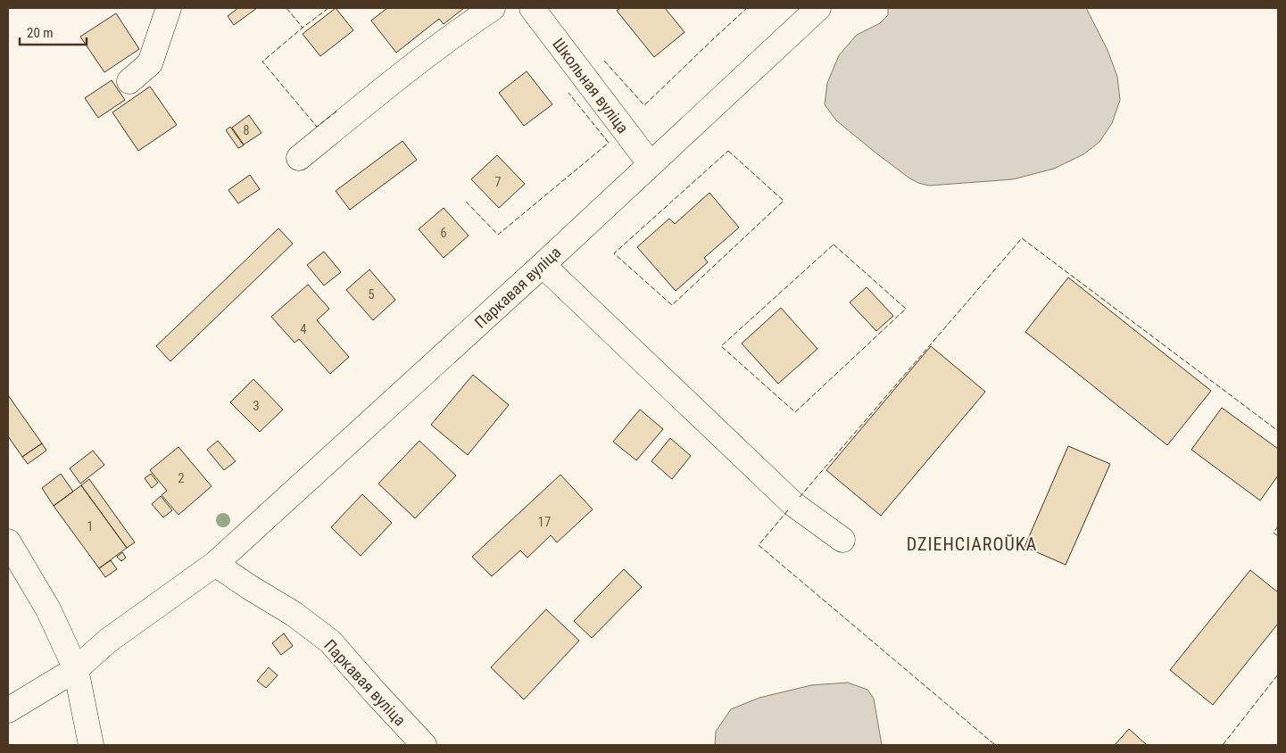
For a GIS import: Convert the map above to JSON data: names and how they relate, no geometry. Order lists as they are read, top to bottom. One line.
{"streets":{"street":["Школьная вуліца","Паркавая вуліца"]},"crossings":[["Школьная вуліца","Паркавая вуліца"]],"districts":["DZIEHCIAROŬKA"],"house_numbers":["8","7","6","5","4","3","2","17","1"],"scale_bar":"20 m"}
